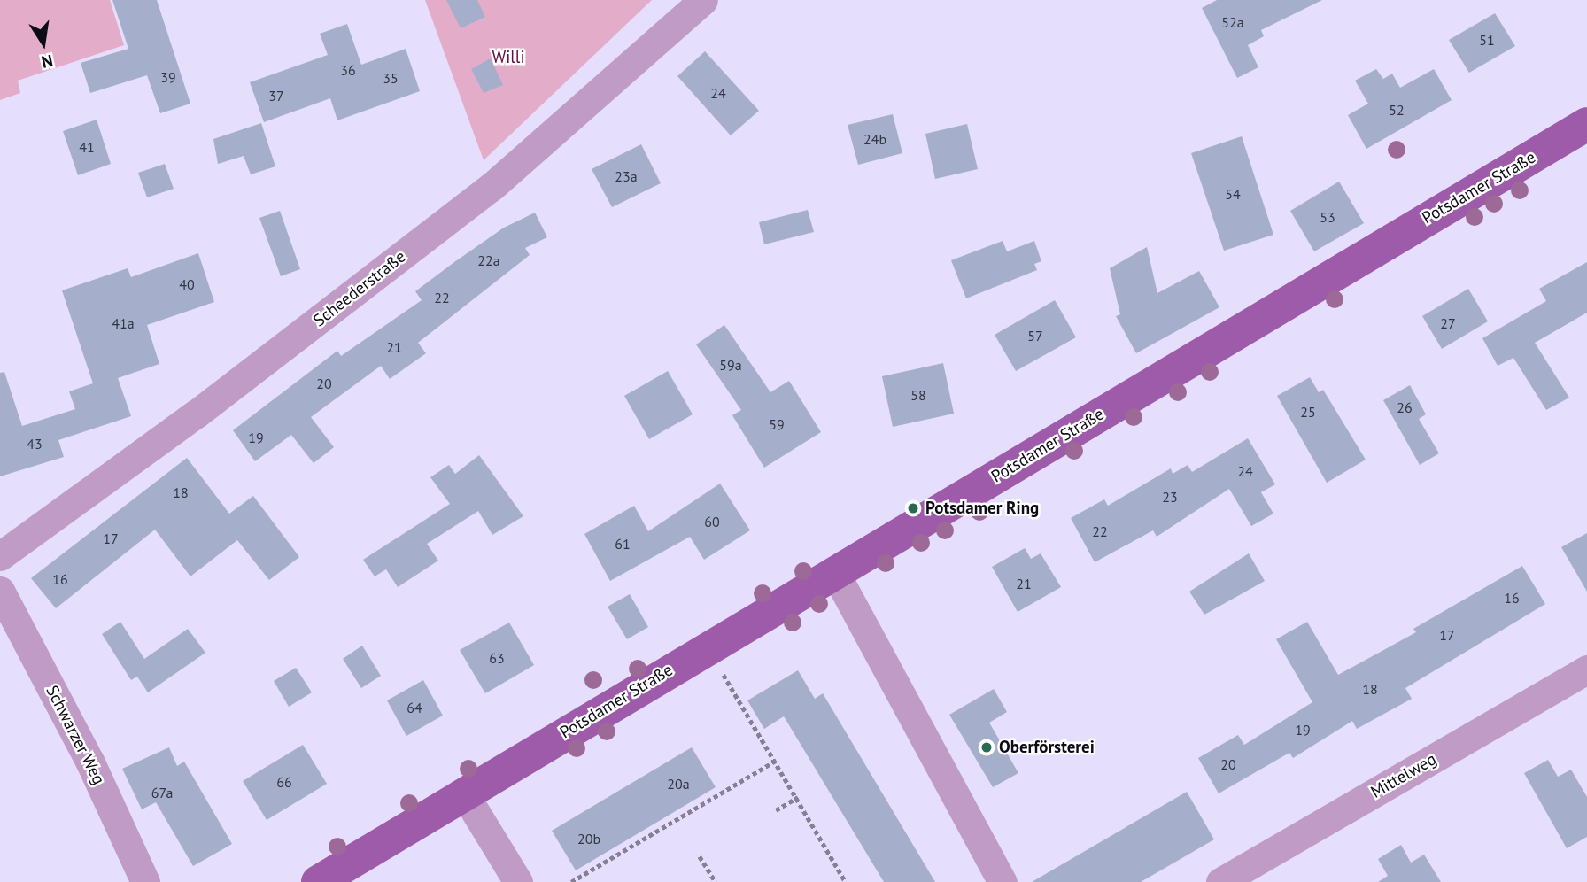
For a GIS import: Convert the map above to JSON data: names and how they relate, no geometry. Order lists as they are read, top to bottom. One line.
{"streets":{"main road":["Potsdamer Straße"],"street":["Scheederstraße","Schwarzer Weg","Mittelweg"]},"parks":["Willi"],"places":["Potsdamer Ring","Oberförsterei"],"house_numbers":["52a","51","36","39","35","24","37","52","24b","41","23a","54","53","22a","40","22","41a","27","57","21","59a","20","58","26","25","59","19","43","24","18","23","60","22","17","61","16","21","16","17","63","18","64","19","20","66","20a","67a","20b"],"north":"bottom"}
